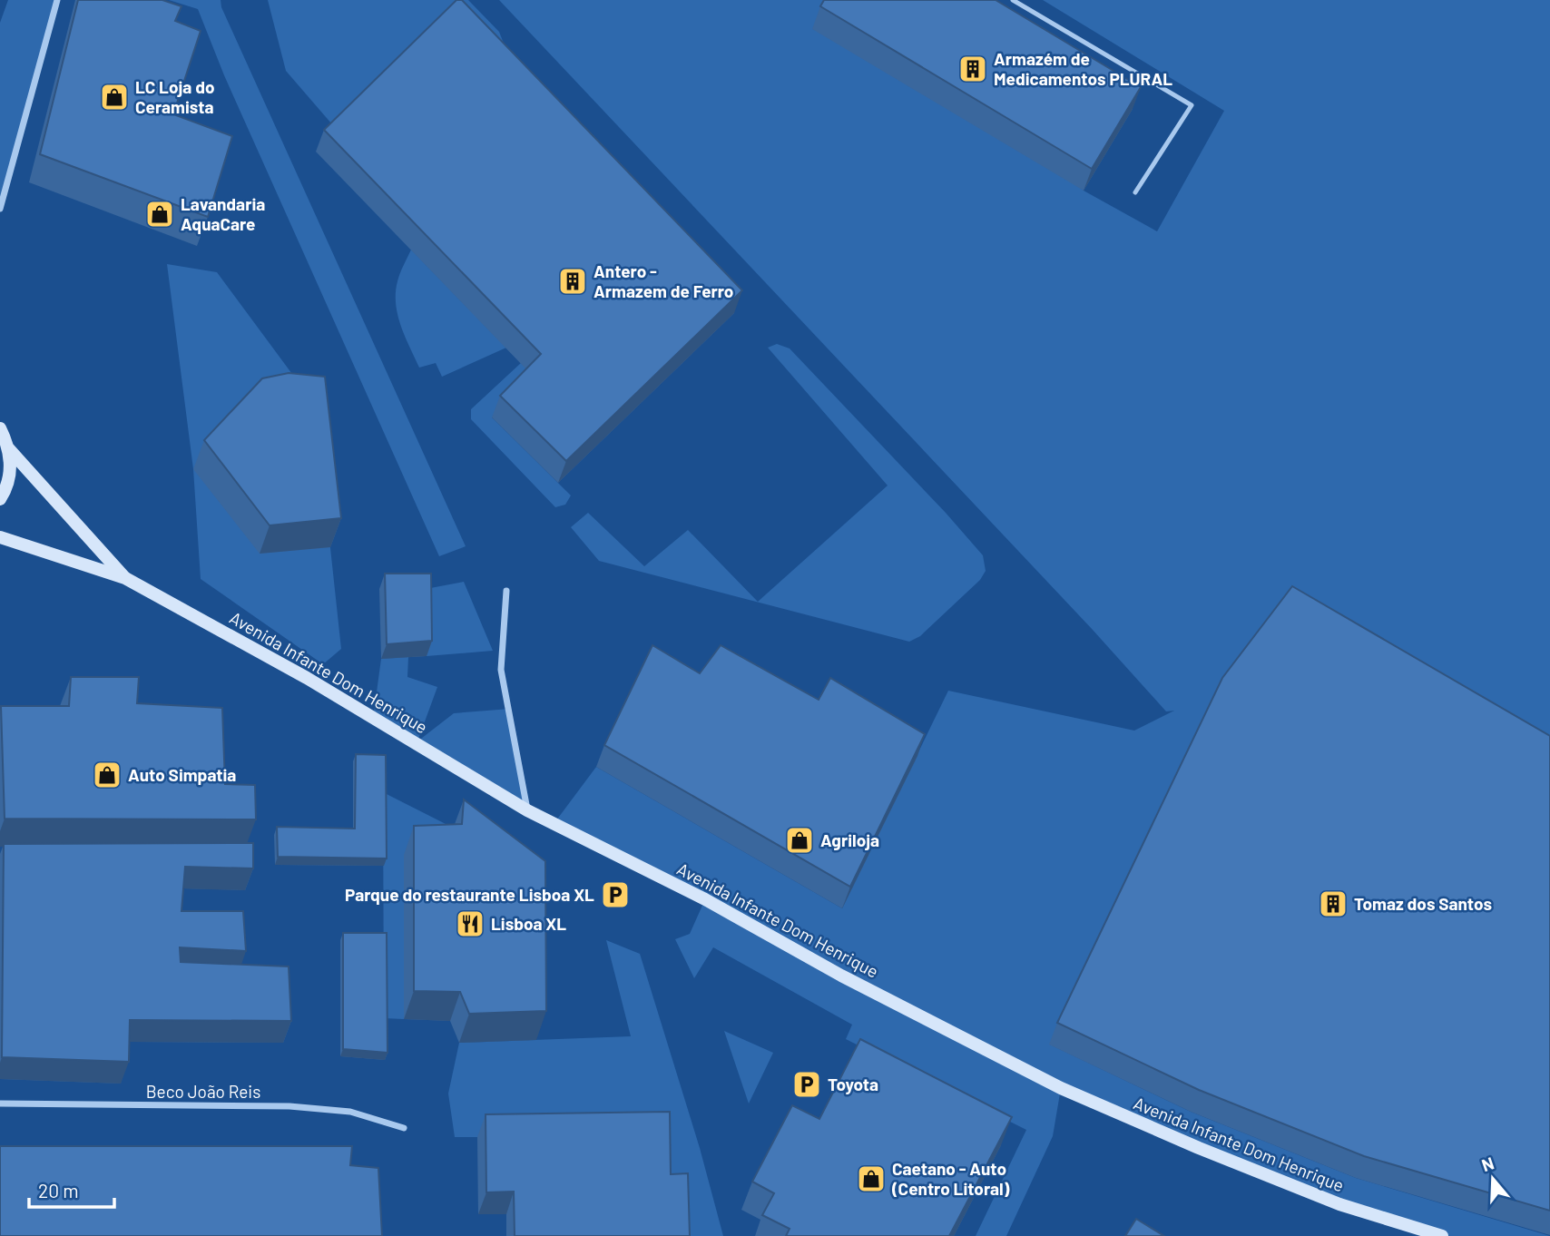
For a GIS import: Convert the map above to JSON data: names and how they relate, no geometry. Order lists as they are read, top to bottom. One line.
{"streets":{"main road":["Avenida Infante Dom Henrique"],"street":["Beco João Reis"]},"places":{"building":["Armazém de Medicamentos PLURAL","Antero - Armazem de Ferro","Tomaz dos Santos"],"shop":["LC Loja do Ceramista","Lavandaria AquaCare","Auto Simpatia","Agriloja","Caetano - Auto (Centro Litoral)"],"parking":["Parque do restaurante Lisboa XL","Toyota"],"restaurant":["Lisboa XL"]},"scale_bar":"20 m","north":"top"}
